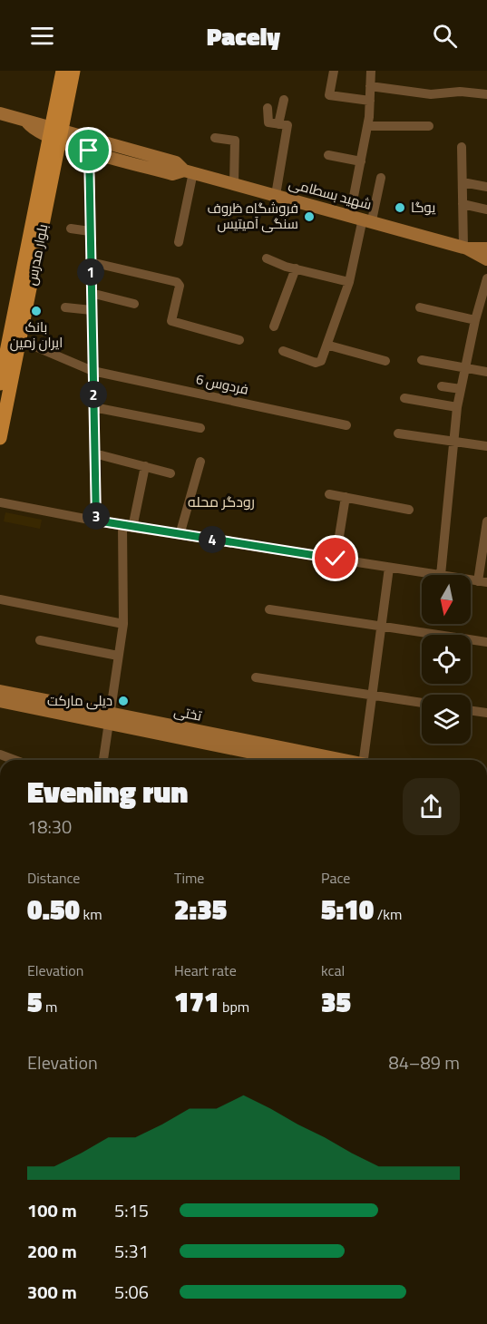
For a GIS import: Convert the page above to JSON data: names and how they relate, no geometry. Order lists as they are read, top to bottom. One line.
{"streets":{"main road":["شهید بسطامی","بلوار مدرس","تختی"],"street":["فردوس 6"]},"crossings":[["شهید بسطامی","بلوار مدرس"],["بلوار مدرس","فردوس 6"]],"districts":["رودگر محله"],"places":["یوگا","فروشگاه ظروف سنگی آمیتیس","بانک ایران زمین","دیلی مارکت"],"north":"bottom","page":{"header":"Pacely","pins":["1","2","3","4"],"heading":["Evening run","18:30"],"stats":[["Distance","0.50 km"],["Time","2:35"],["Pace","5:10 /km"],["Elevation","5 m"],["Heart rate","171 bpm"],["kcal","35"]],"chart":["Elevation","84–89 m"],"list":[{"name":"100 m","note":"5:15"},{"name":"200 m","note":"5:31"},{"name":"300 m","note":"5:06"}]}}
